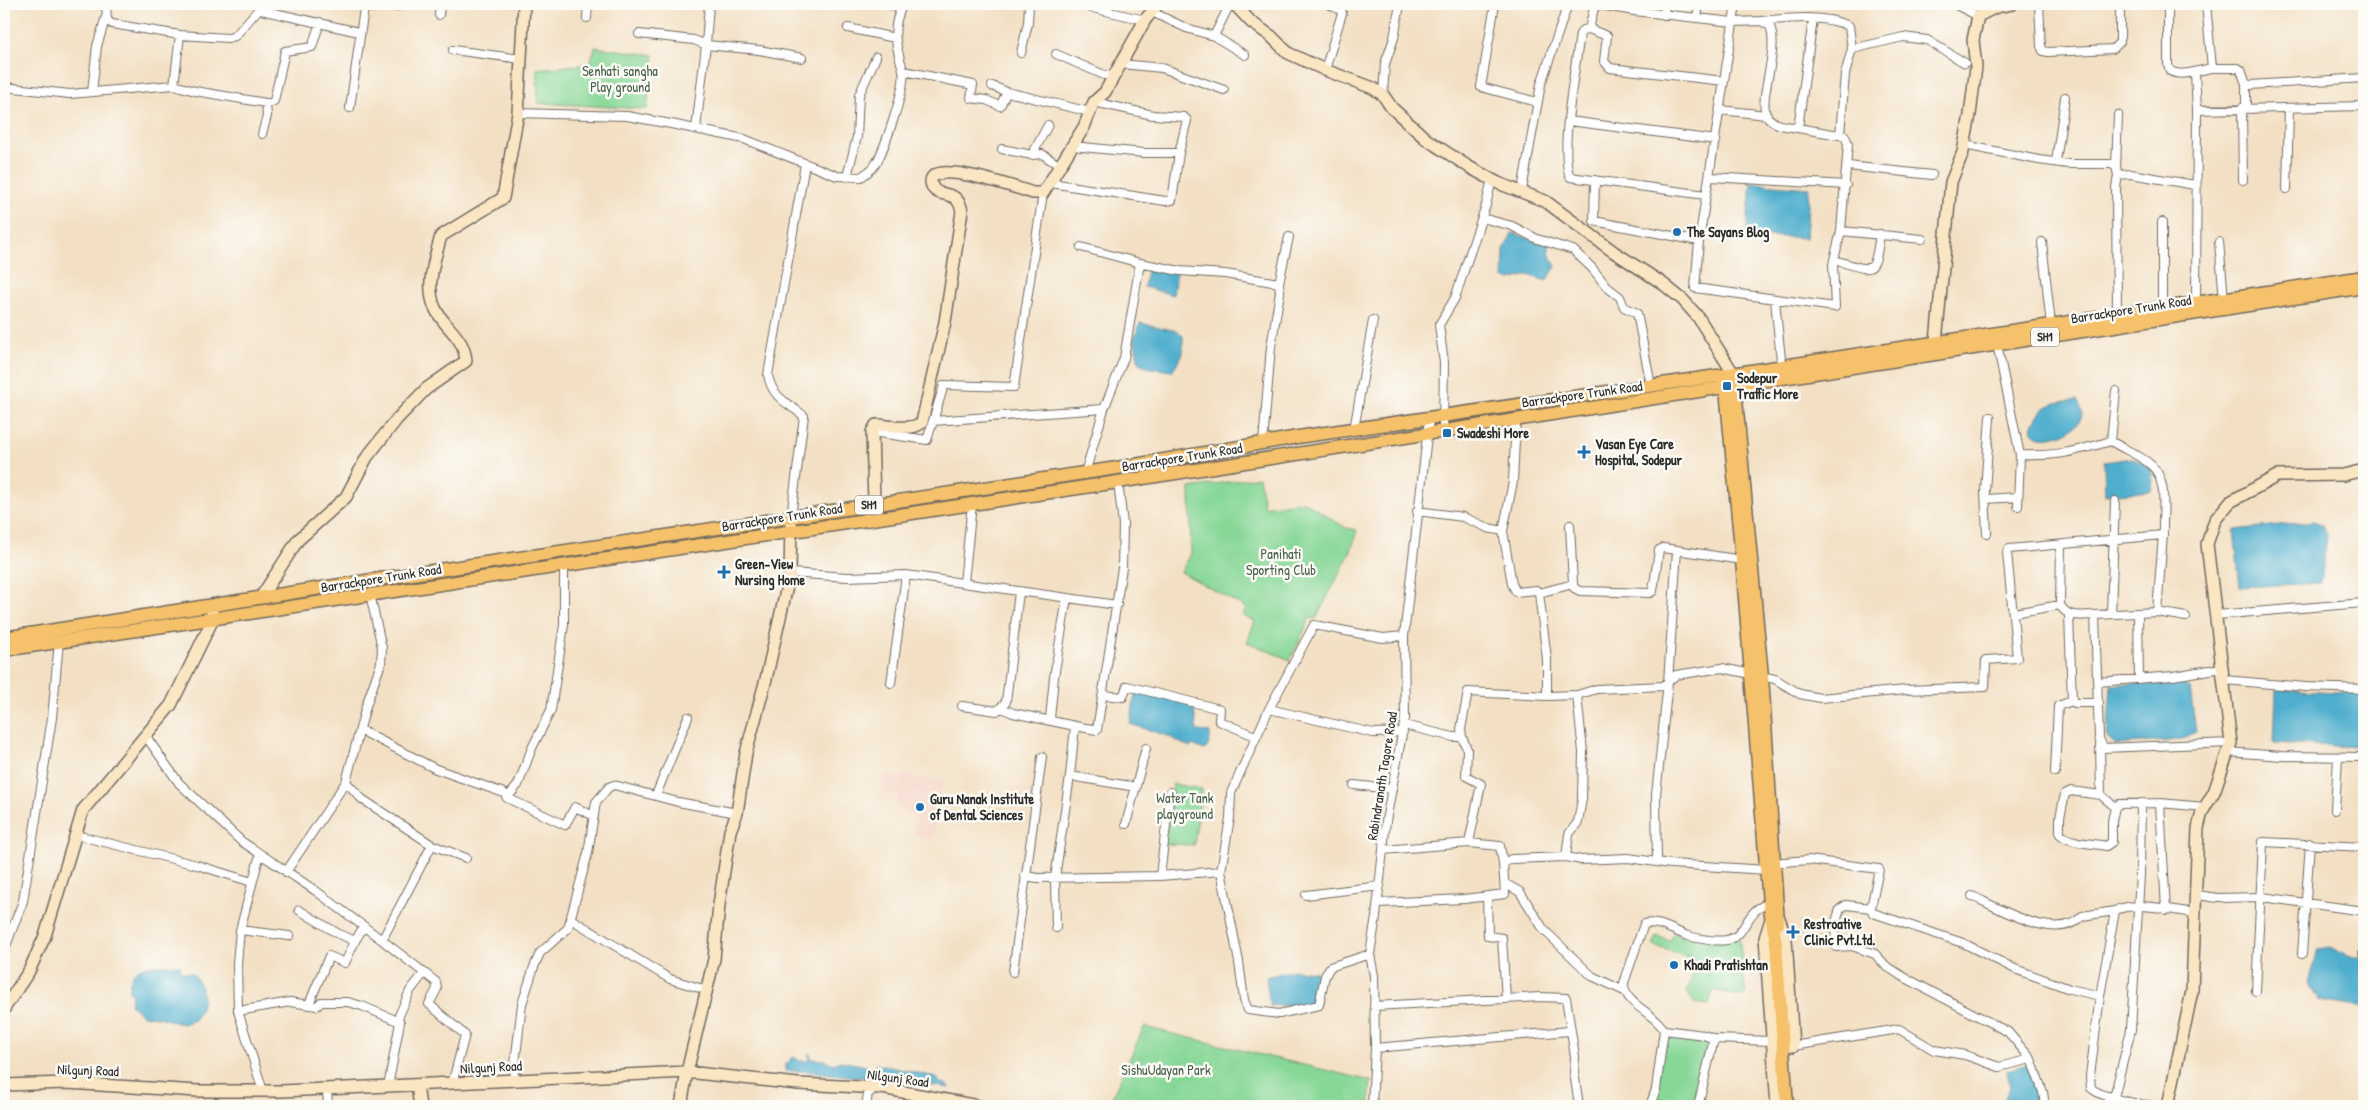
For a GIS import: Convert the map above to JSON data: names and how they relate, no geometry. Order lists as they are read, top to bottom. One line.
{"streets":{"main road":["Barrackpore Trunk Road","SH1"],"street":["Rabindranath Tagore Road","Nilgunj Road"]},"crossings":[["Barrackpore Trunk Road","Rabindranath Tagore Road"]],"parks":["Senhati sangha Play ground","Panihati Sporting Club","Water Tank playground","SishuUdayan Park"],"places":{"other":["The Sayans Blog","Guru Nanak Institute of Dental Sciences","Khadi Pratishtan"],"transit":["Sodepur Traffic More","Swadeshi More"],"health":["Vasan Eye Care Hospital, Sodepur","Green-View Nursing Home","Restroative Clinic Pvt.Ltd."]}}
